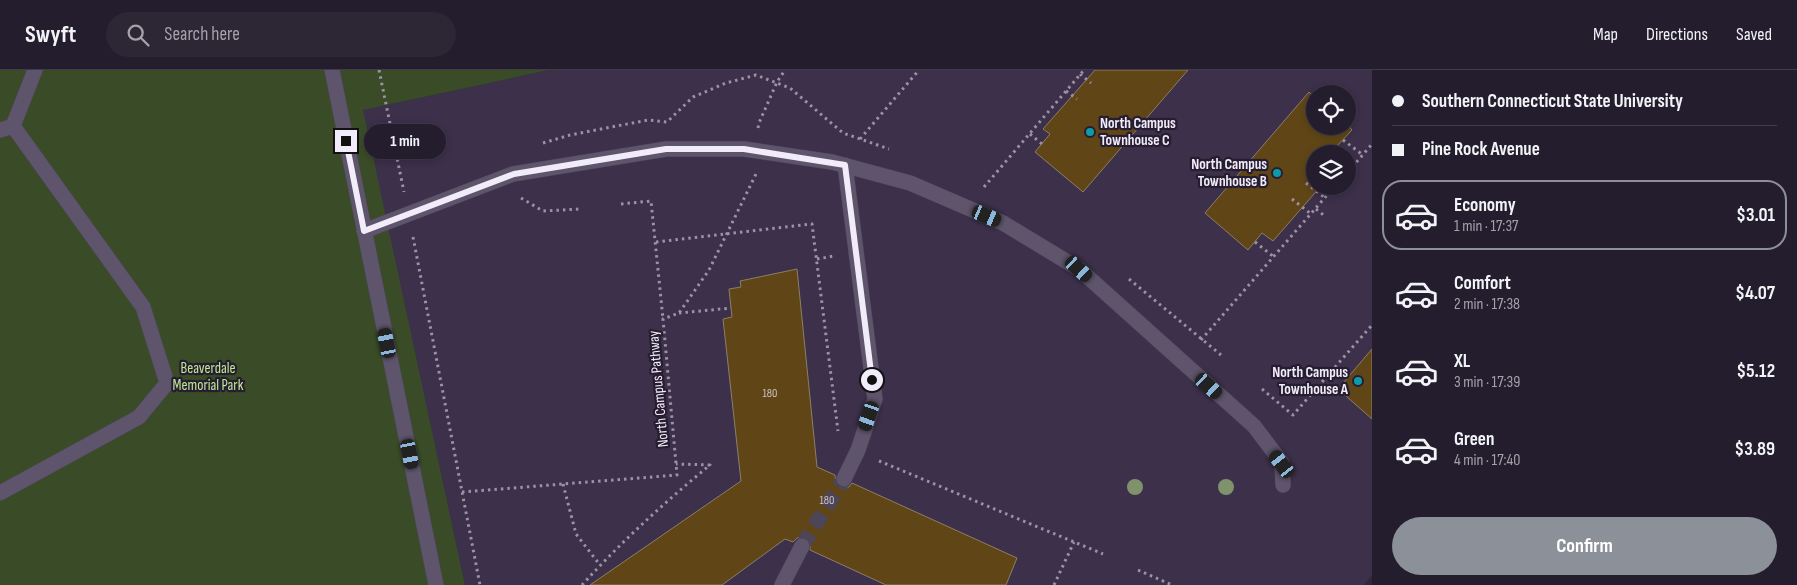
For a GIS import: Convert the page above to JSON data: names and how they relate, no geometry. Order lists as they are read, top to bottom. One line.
{"streets":{"path":["North Campus Pathway"]},"parks":["Beaverdale Memorial Park"],"places":["North Campus Townhouse C","North Campus Townhouse B","North Campus Townhouse A"],"house_numbers":["180","180"],"page":{"header":"Swyft","search":"Search here","nav":["Map","Directions","Saved"],"banner":["Southern Connecticut State University","Pine Rock Avenue"],"bubble":"1 min","list":[{"name":"Economy","note":"1 min · 17:37","value":"$3.01"},{"name":"Comfort","note":"2 min · 17:38","value":"$4.07"},{"name":"XL","note":"3 min · 17:39","value":"$5.12"},{"name":"Green","note":"4 min · 17:40","value":"$3.89"}],"buttons":"Confirm"}}
